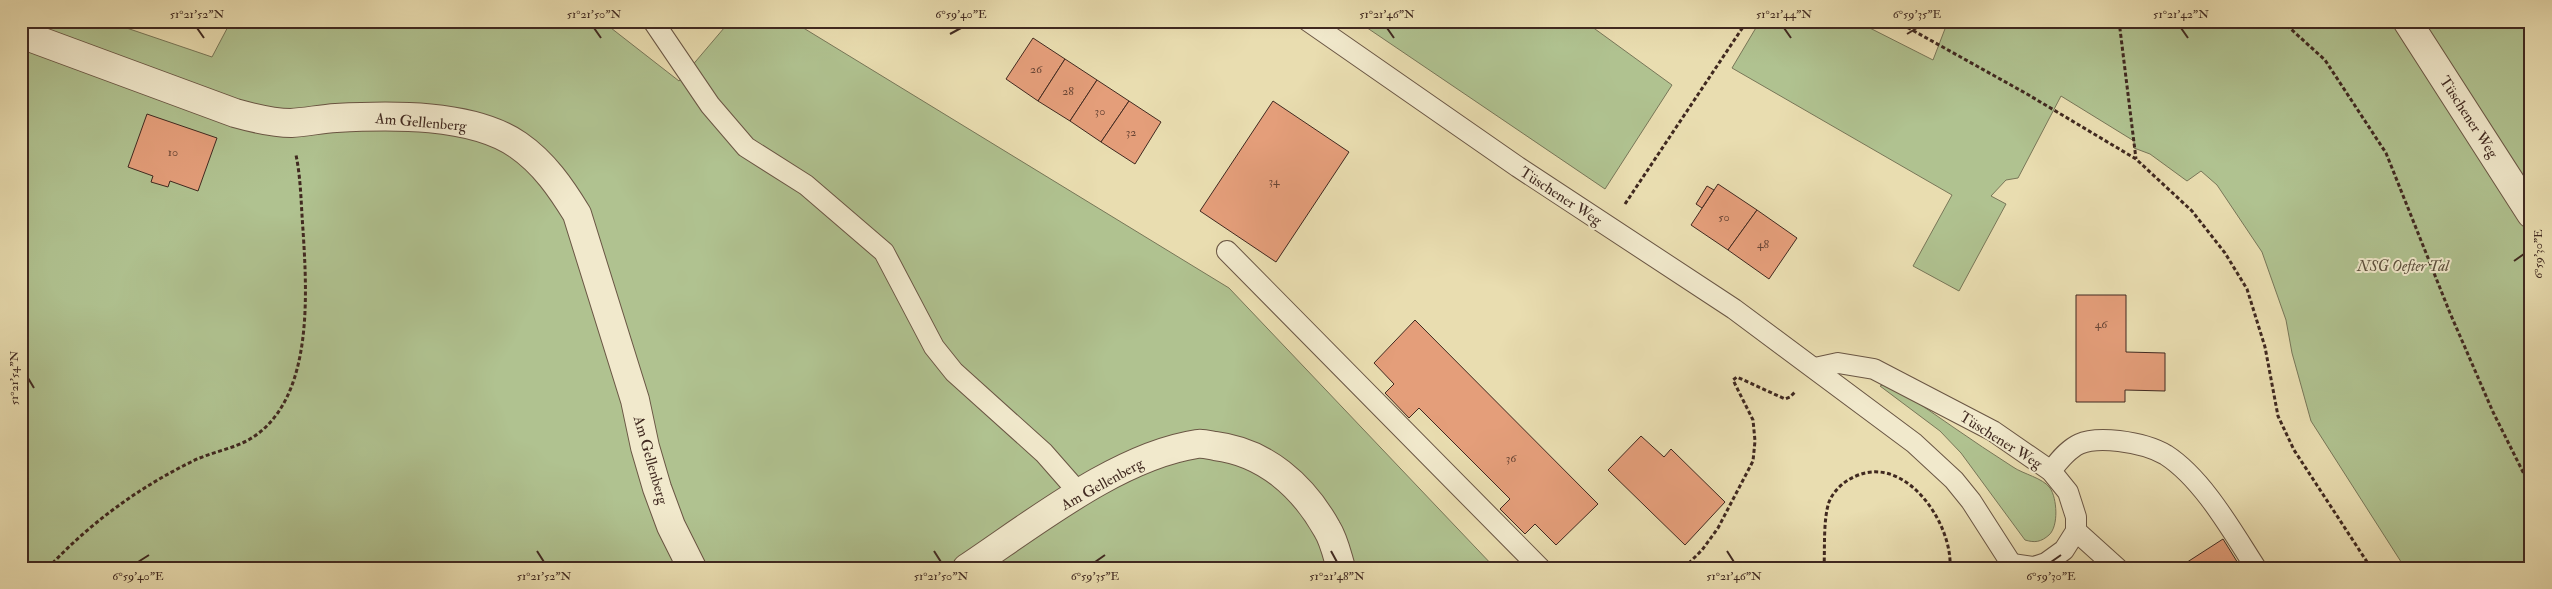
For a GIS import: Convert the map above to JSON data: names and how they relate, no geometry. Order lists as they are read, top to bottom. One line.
{"streets":{"street":["Tüschener Weg","Am Gellenberg"]},"parks":["NSG Oefter Tal"],"house_numbers":["26","28","30","32","10","34","50","48","46","36"],"coordinates":["51°21'52\"N","51°21'50\"N","6°59'40\"E","51°21'46\"N","51°21'44\"N","6°59'35\"E","51°21'42\"N","6°59'30\"E","51°21'54\"N","51°21'48\"N"]}
